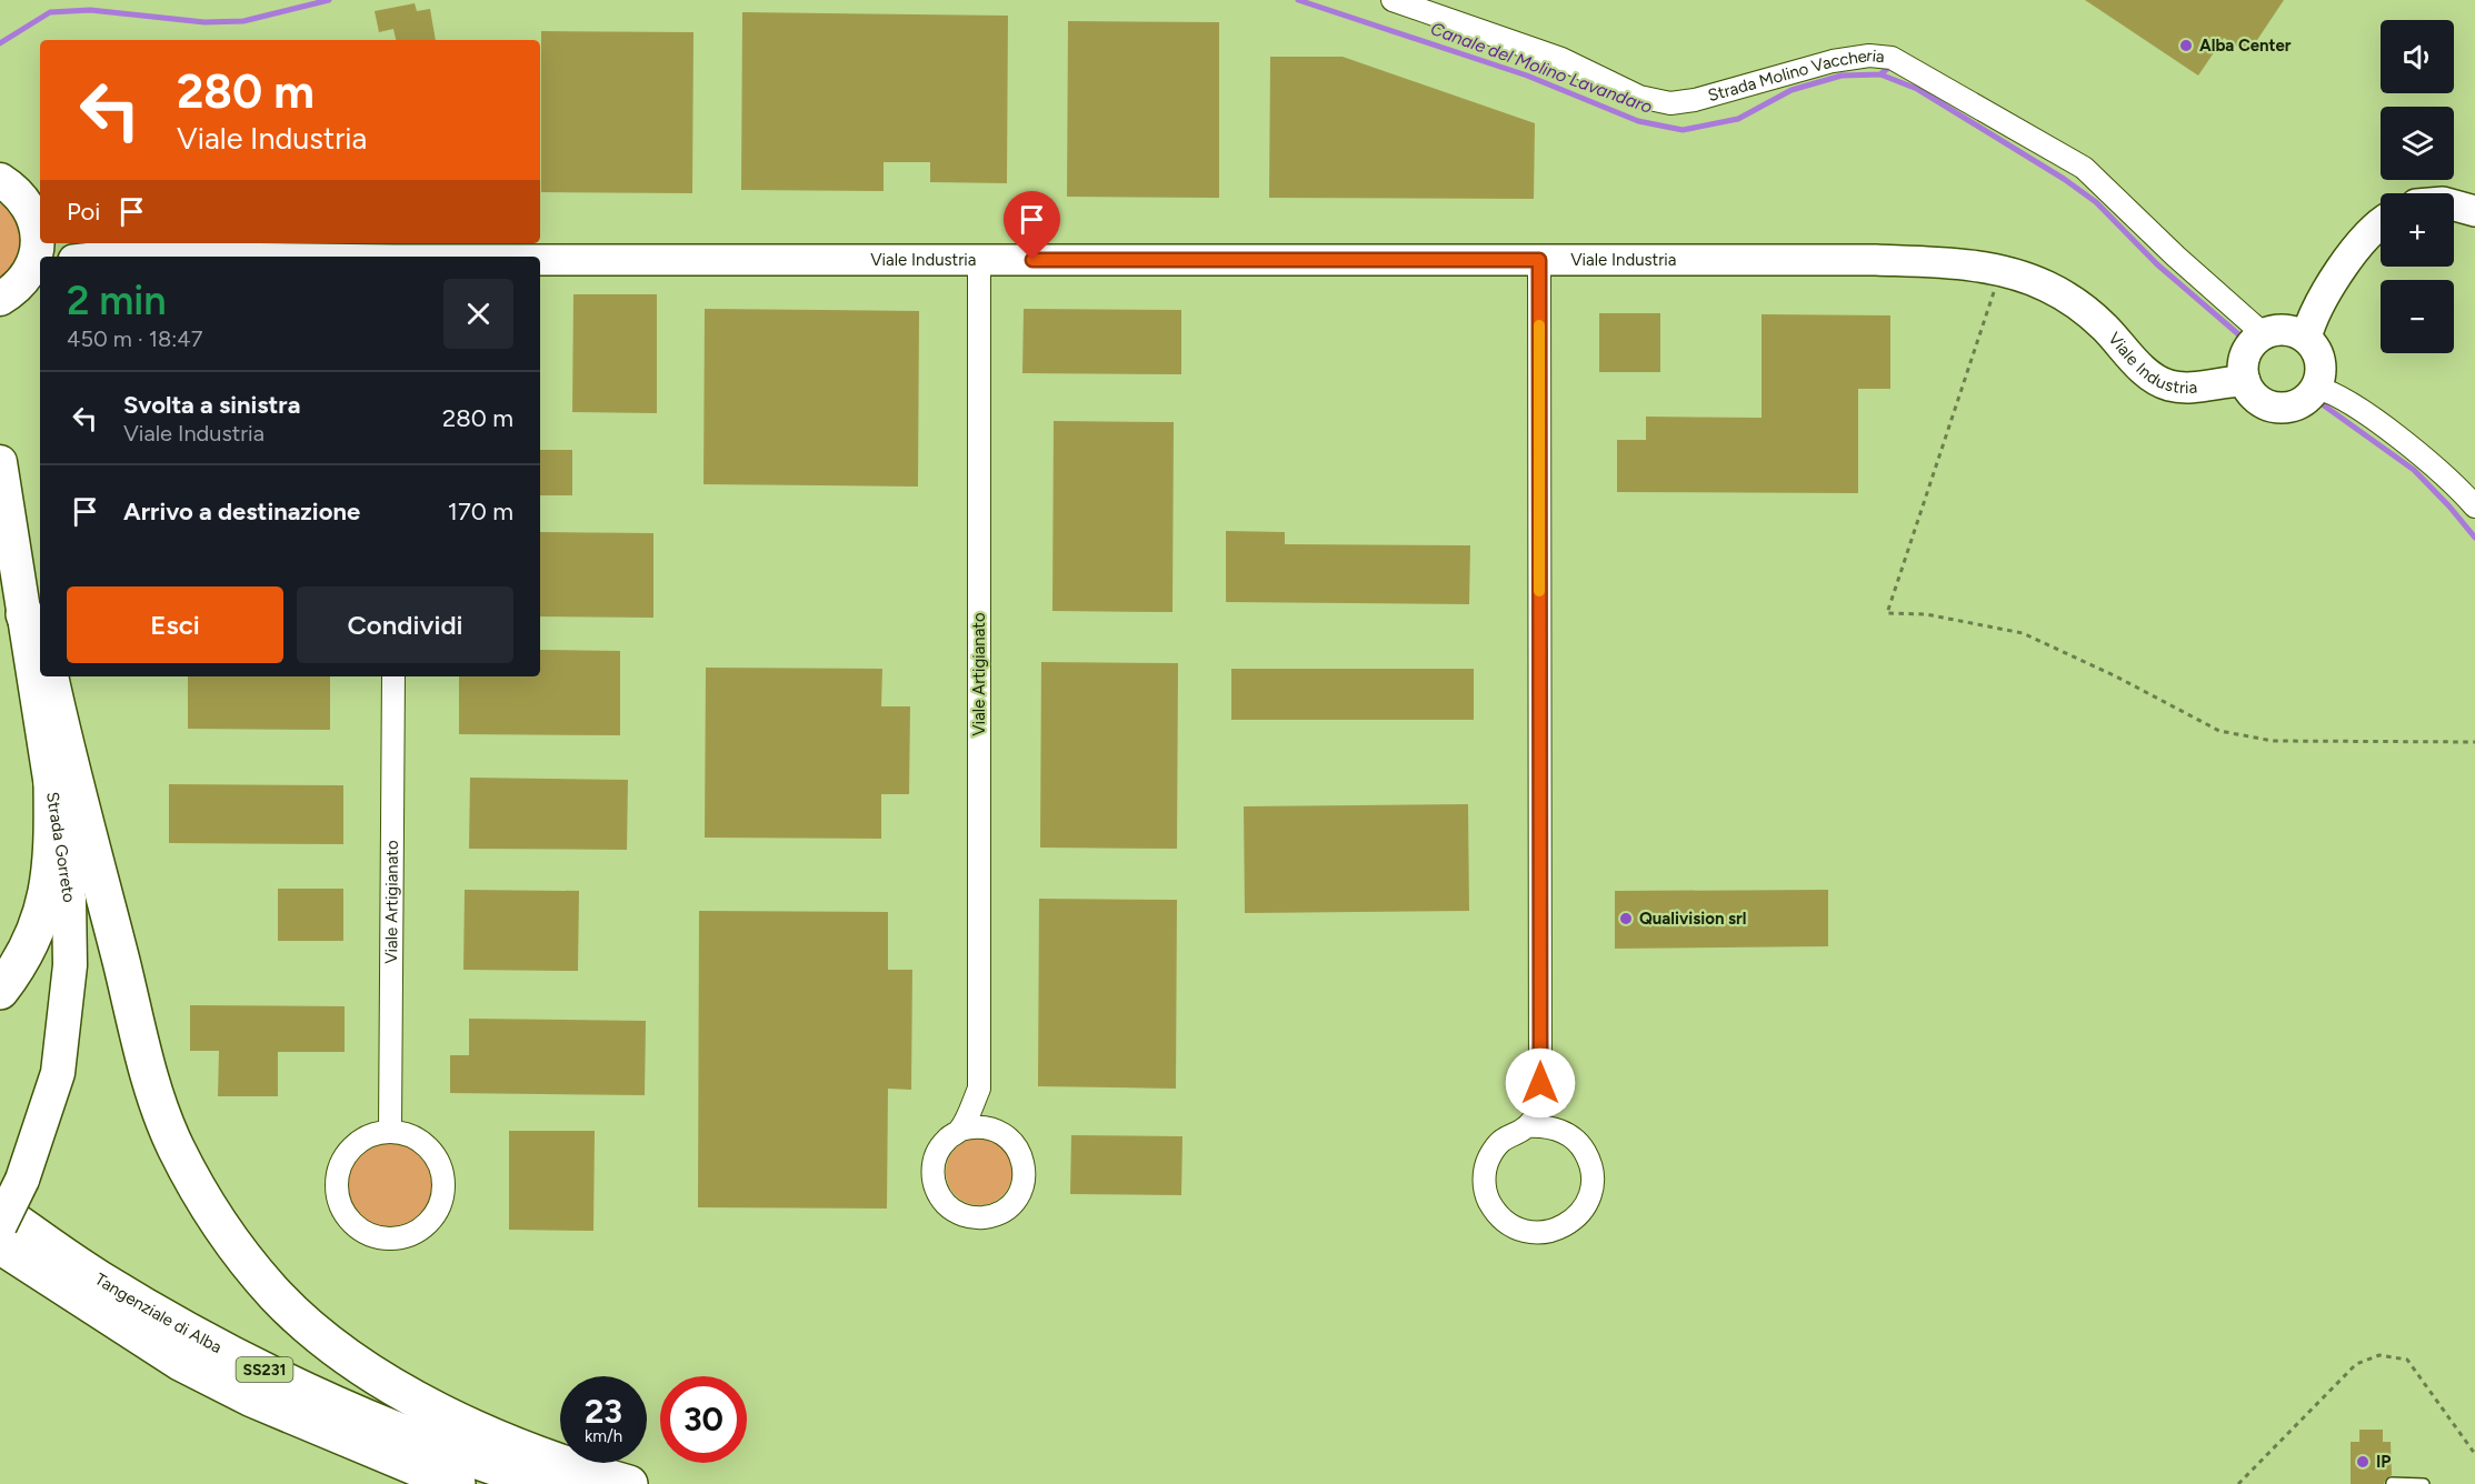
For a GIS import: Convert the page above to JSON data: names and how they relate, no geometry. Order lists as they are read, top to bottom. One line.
{"streets":{"highway":["Tangenziale di Alba","SS231"],"main road":["Strada Gorreto"],"street":["Strada Molino Vaccheria","Viale Industria","Viale Artigianato"]},"crossings":[["Strada Molino Vaccheria","Viale Industria"],["Viale Industria","Viale Artigianato"]],"water":["Canale del Molino Lavandaro"],"places":["Alba Center","Qualivision srl","IP"],"page":{"map_buttons":["+","−"],"turn":["280 m","Viale Industria"],"then":"Poi","heading":["2 min","450 m · 18:47"],"list":[{"name":"Svolta a sinistra","note":"Viale Industria","value":"280 m"},{"name":"Arrivo a destinazione","value":"170 m"}],"buttons":["Esci","Condividi"],"speed":"23 km/h","limit":"30"}}
